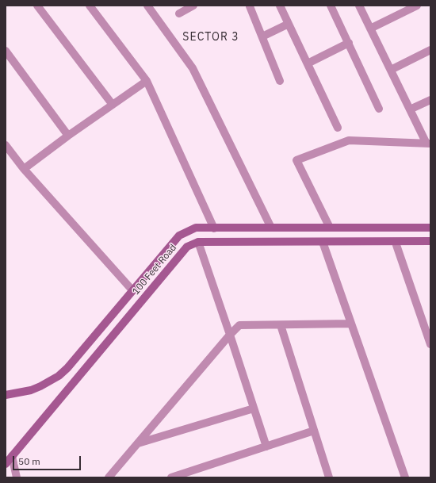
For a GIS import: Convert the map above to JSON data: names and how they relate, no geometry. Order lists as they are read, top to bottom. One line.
{"streets":{"main road":["100 Feet Road"]},"districts":["SECTOR 3"],"scale_bar":"50 m"}
